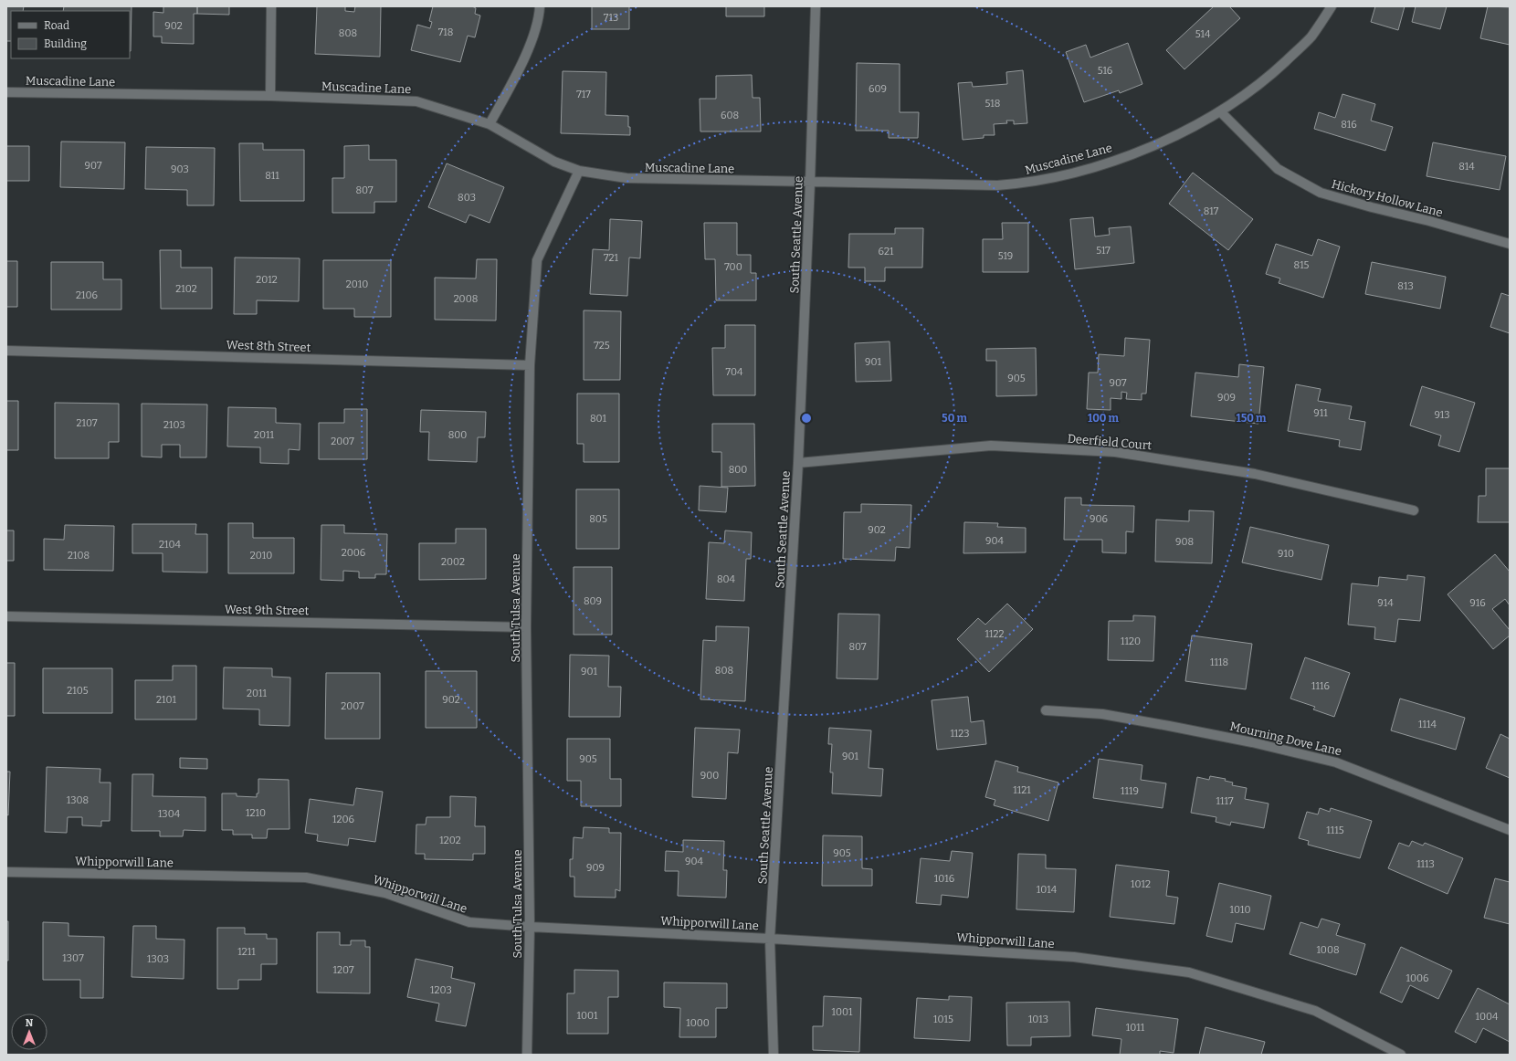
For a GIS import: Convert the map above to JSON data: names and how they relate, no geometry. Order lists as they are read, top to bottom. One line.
{"streets":{"street":["Muscadine Lane","Hickory Hollow Lane","South Seattle Avenue","West 8th Street","Deerfield Court","South Tulsa Avenue","West 9th Street","Mourning Dove Lane","Whipporwill Lane"]},"crossings":[["Muscadine Lane","Hickory Hollow Lane"],["Muscadine Lane","South Seattle Avenue"],["Muscadine Lane","South Tulsa Avenue"],["South Seattle Avenue","Deerfield Court"],["South Seattle Avenue","Whipporwill Lane"],["West 8th Street","South Tulsa Avenue"],["South Tulsa Avenue","West 9th Street"],["South Tulsa Avenue","Whipporwill Lane"]],"house_numbers":["713","902","718","808","514","516","609","717","518","608","816","907","814","903","811","807","803","817","517","621","519","721","815","700","2012","2010","813","2102","2106","2008","725","901","704","905","907","909","911","913","801","2107","2103","2011","800","2007","800","805","906","902","904","908","2104","2006","910","2108","2010","2002","804","809","914","916","1122","1120","807","1118","808","901","1116","2105","2011","2101","902","2007","1114","1123","901","905","900","1121","1119","1308","1117","1210","1304","1206","1115","1202","905","904","1113","909","1016","1012","1014","1010","1008","1211","1307","1303","1207","1006","1203","1001","1001","1004","1015","1013","1000","1011"],"legend":["Road","Building"],"north":"top","rings":["50 m","100 m","150 m"]}
